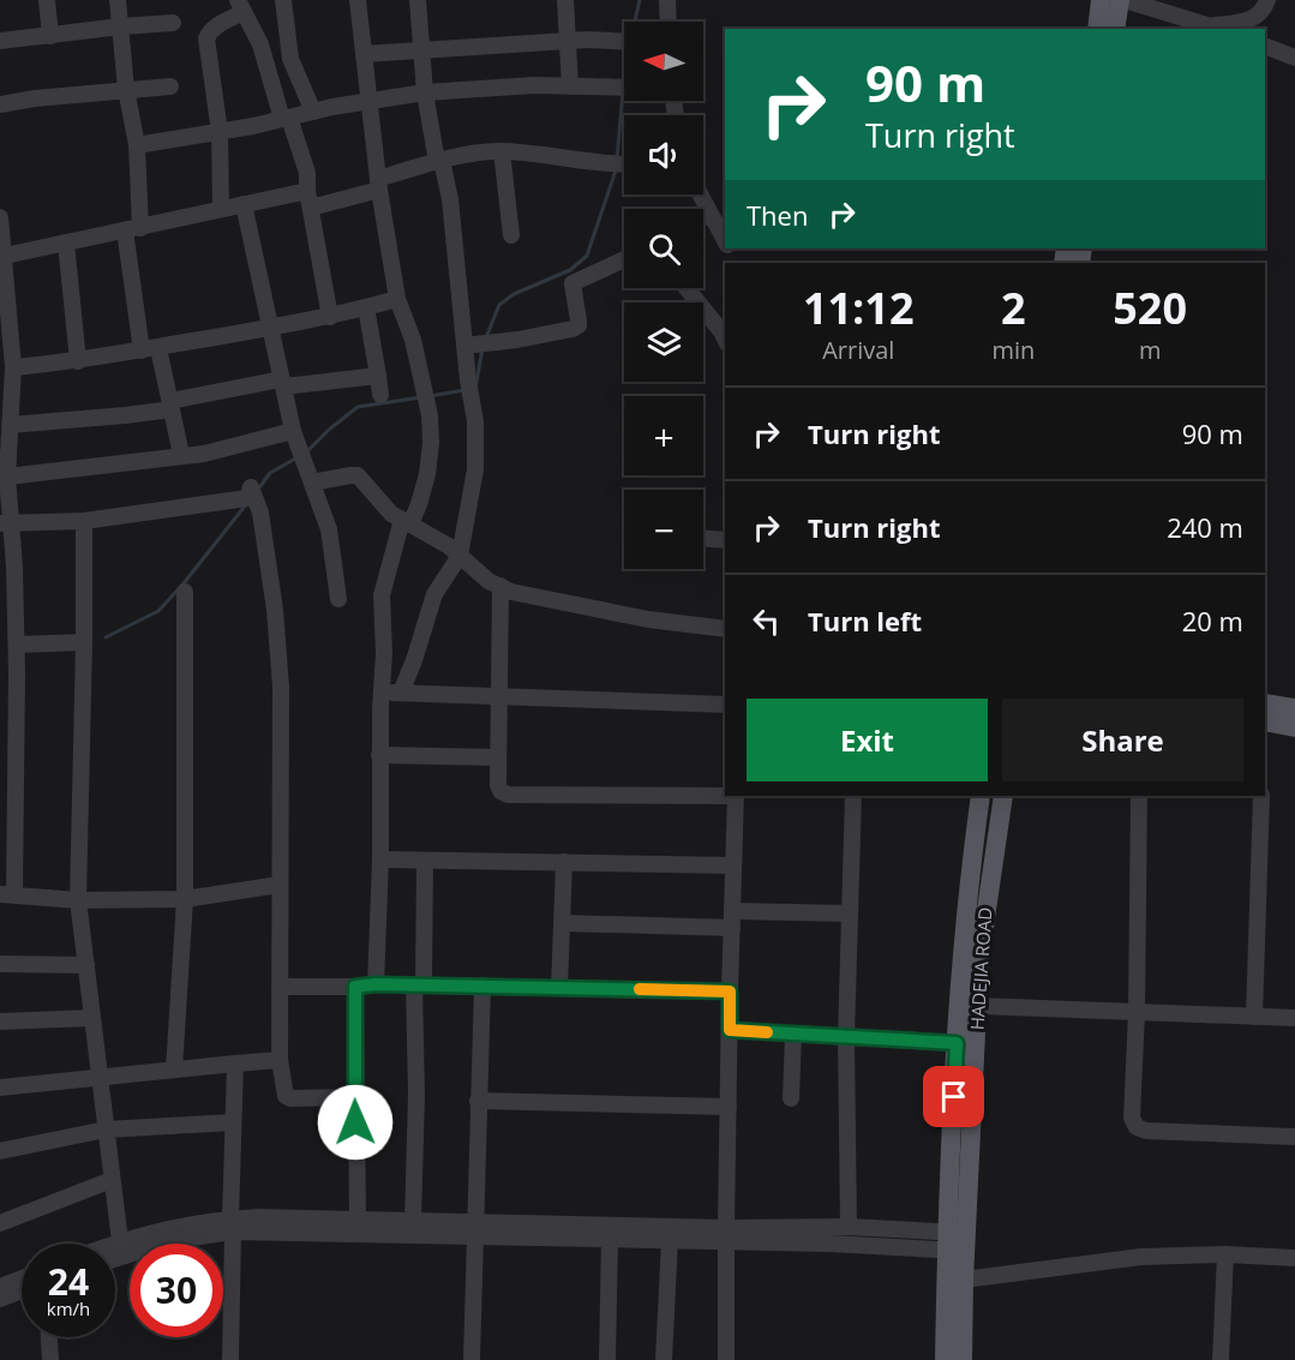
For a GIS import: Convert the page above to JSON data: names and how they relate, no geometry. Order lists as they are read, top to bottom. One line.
{"streets":{"main road":["HADEJIA ROAD"]},"north":"left","page":{"map_buttons":["+","−"],"turn":["90 m","Turn right"],"then":"Then","eta":["11:12","Arrival","2","min","520","m"],"list":[{"name":"Turn right","value":"90 m"},{"name":"Turn right","value":"240 m"},{"name":"Turn left","value":"20 m"}],"buttons":["Exit","Share"],"speed":"24 km/h","limit":"30"}}
